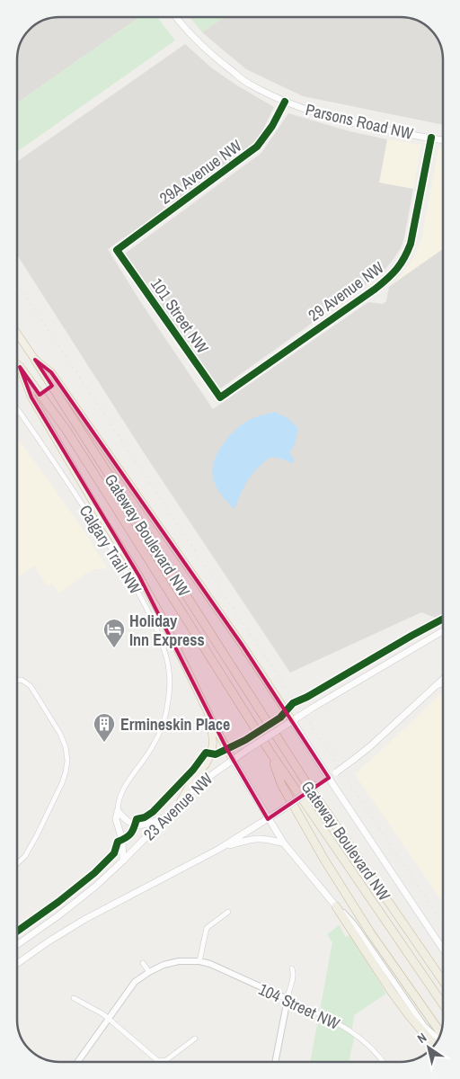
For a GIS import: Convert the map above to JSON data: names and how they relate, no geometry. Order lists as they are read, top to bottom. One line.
{"streets":{"highway":["Gateway Boulevard NW","Calgary Trail NW"],"main road":["Parsons Road NW","23 Avenue NW"],"street":["29A Avenue NW","29 Avenue NW","101 Street NW","104 Street NW"]},"crossings":[["Parsons Road NW","29A Avenue NW"],["Parsons Road NW","29 Avenue NW"],["29A Avenue NW","101 Street NW"],["29 Avenue NW","101 Street NW"]],"places":{"hotel":["Holiday Inn Express"],"building":["Ermineskin Place"]},"north":"top left"}
